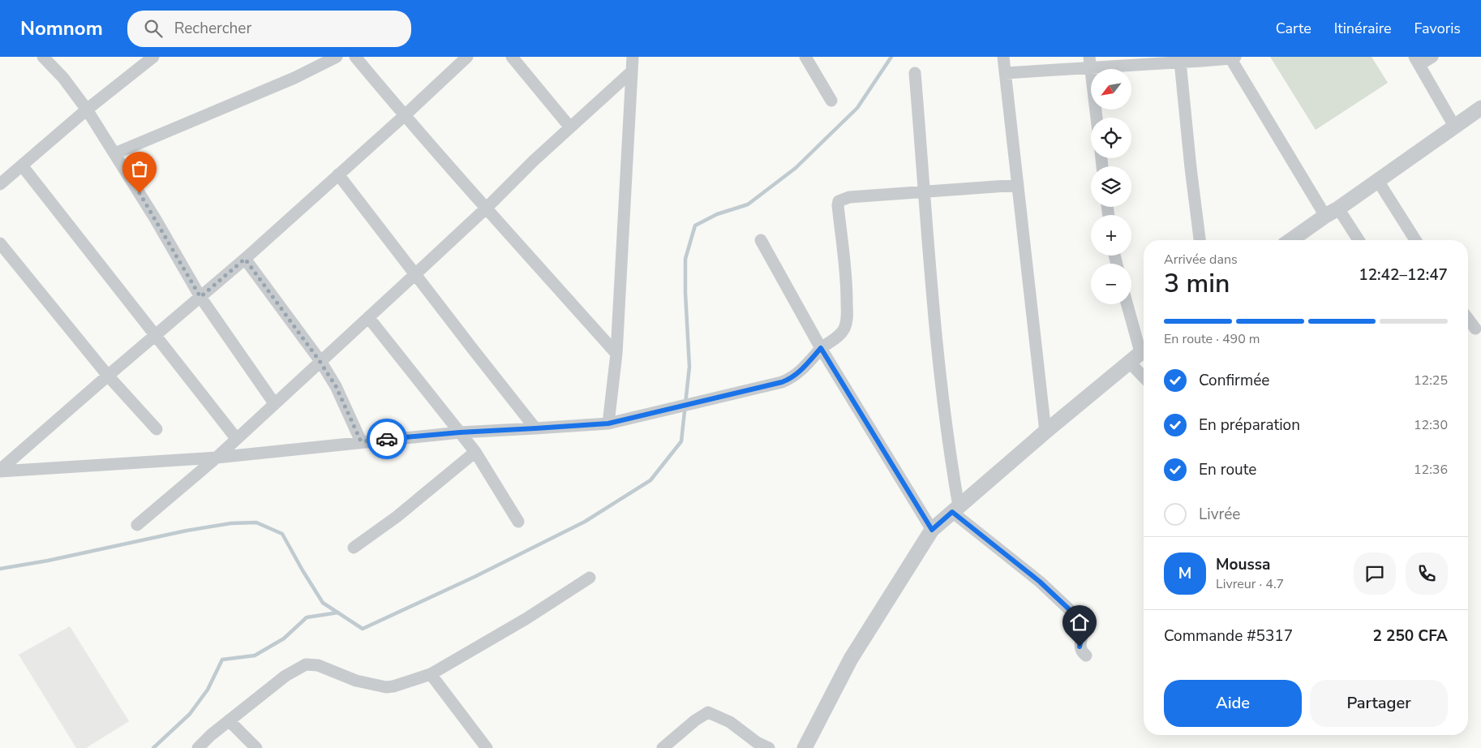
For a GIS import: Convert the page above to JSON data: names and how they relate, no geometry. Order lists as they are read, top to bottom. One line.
{"north":"bottom left","page":{"header":"Nomnom","search":"Rechercher","nav":["Carte","Itinéraire","Favoris"],"map_buttons":["+","−"],"heading":["3 min","Arrivée dans","12:42–12:47"],"panel":["Moussa","Livreur · 4.7","Commande #5317","2 250 CFA"],"bar":"En route · 490 m","list":[["Confirmée","12:25"],["En préparation","12:30"],["En route","12:36"],"Livrée"],"round":"M","buttons":["Aide","Partager"]}}
